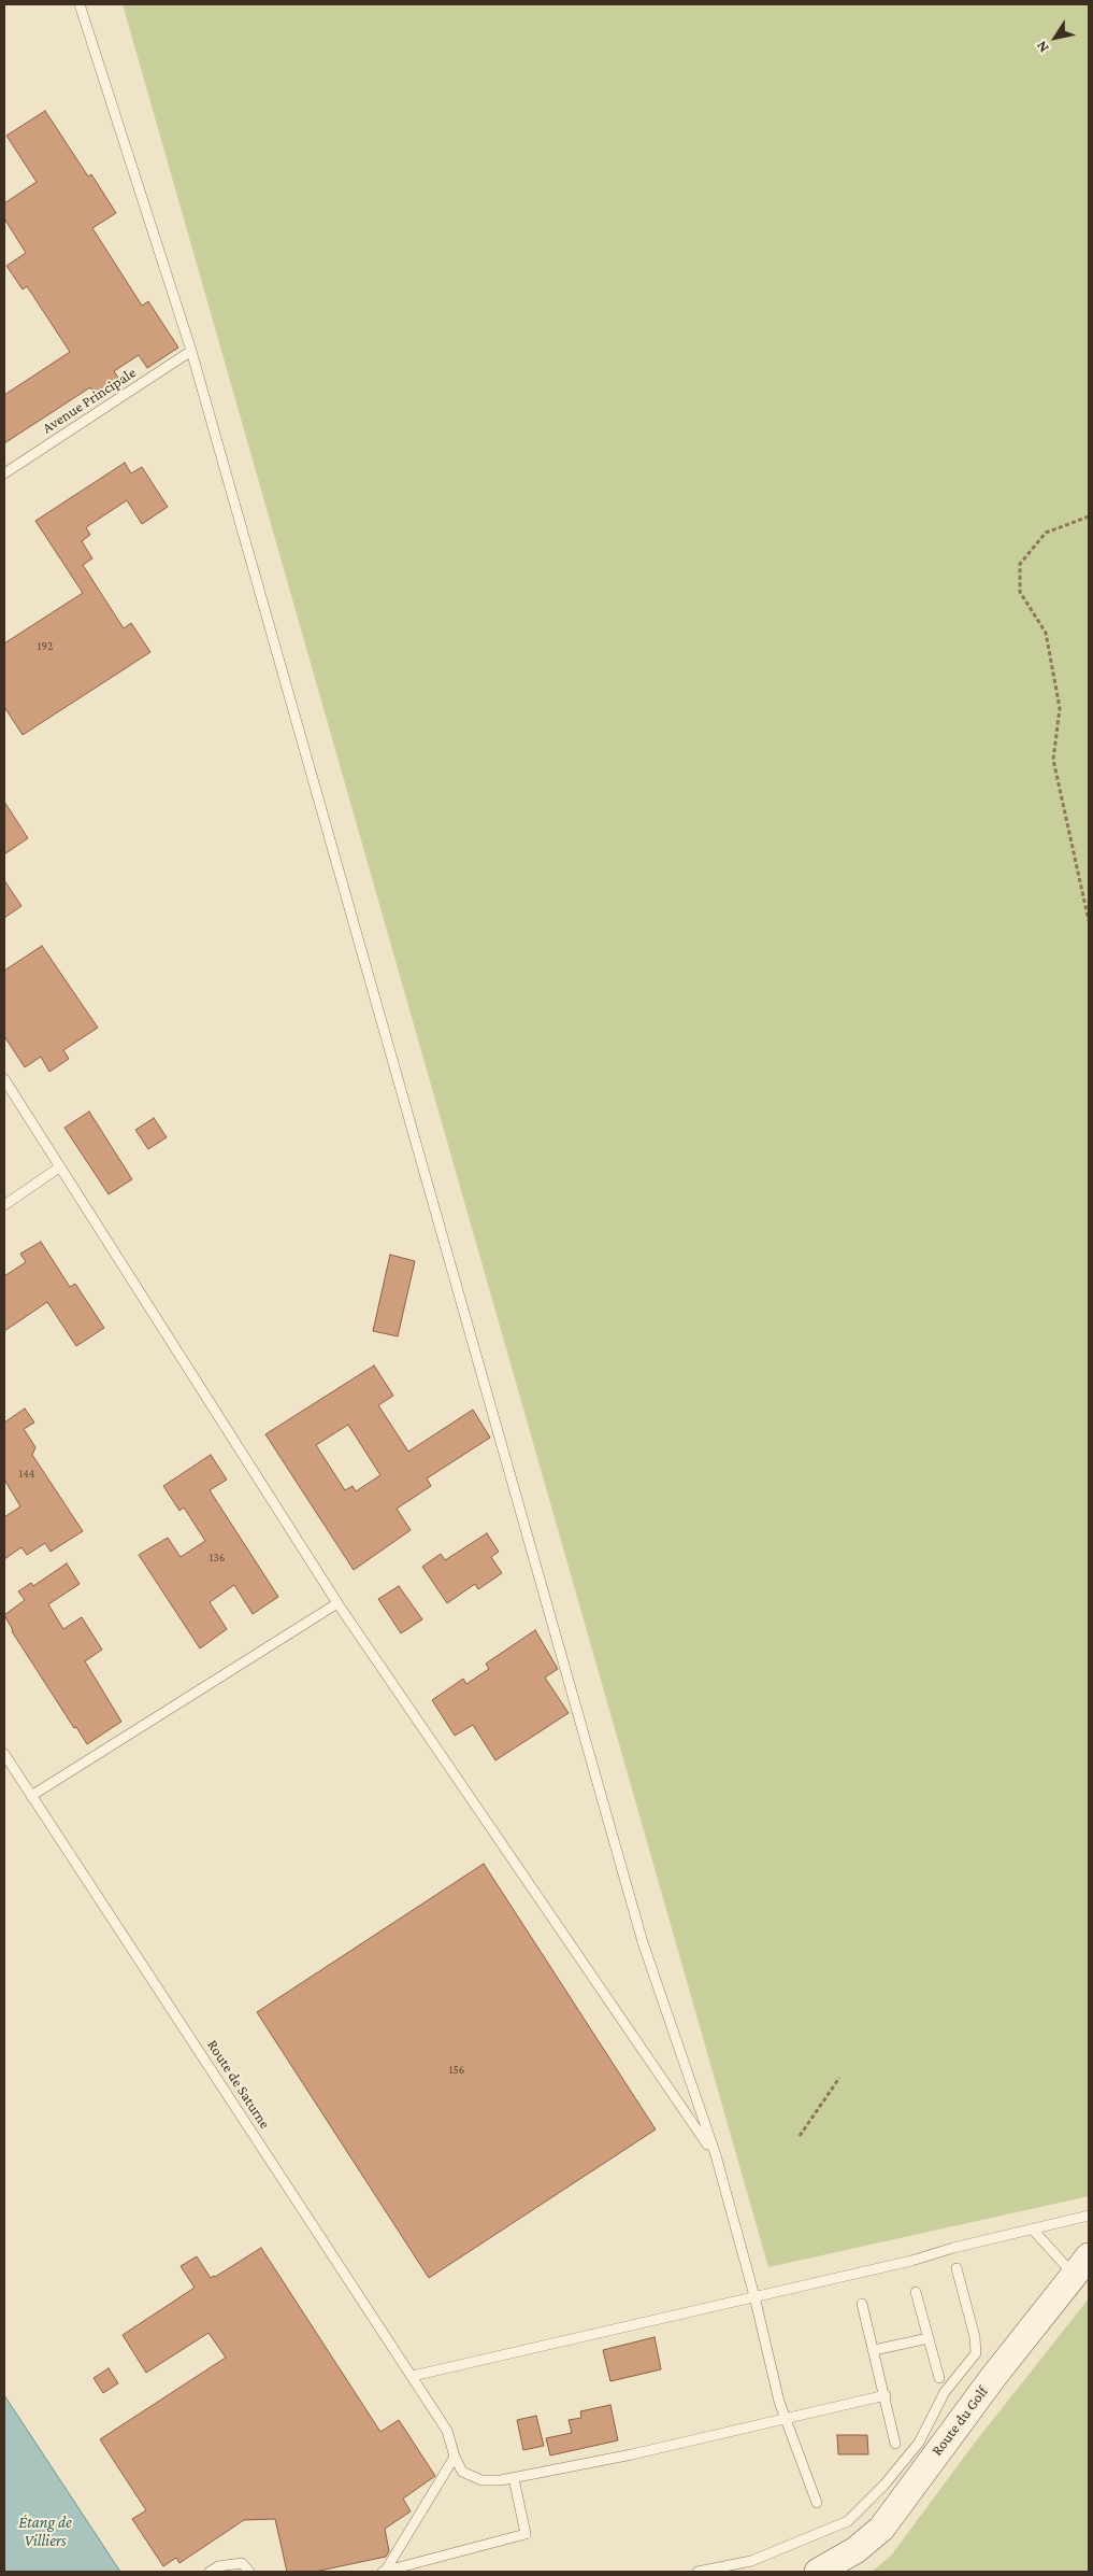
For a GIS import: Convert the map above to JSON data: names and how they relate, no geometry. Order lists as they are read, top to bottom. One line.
{"streets":{"street":["Route du Golf"],"lane":["Avenue Principale","Route de Saturne"]},"water":["Étang de Villiers"],"house_numbers":["192","144","136","156"],"north":"bottom left"}
